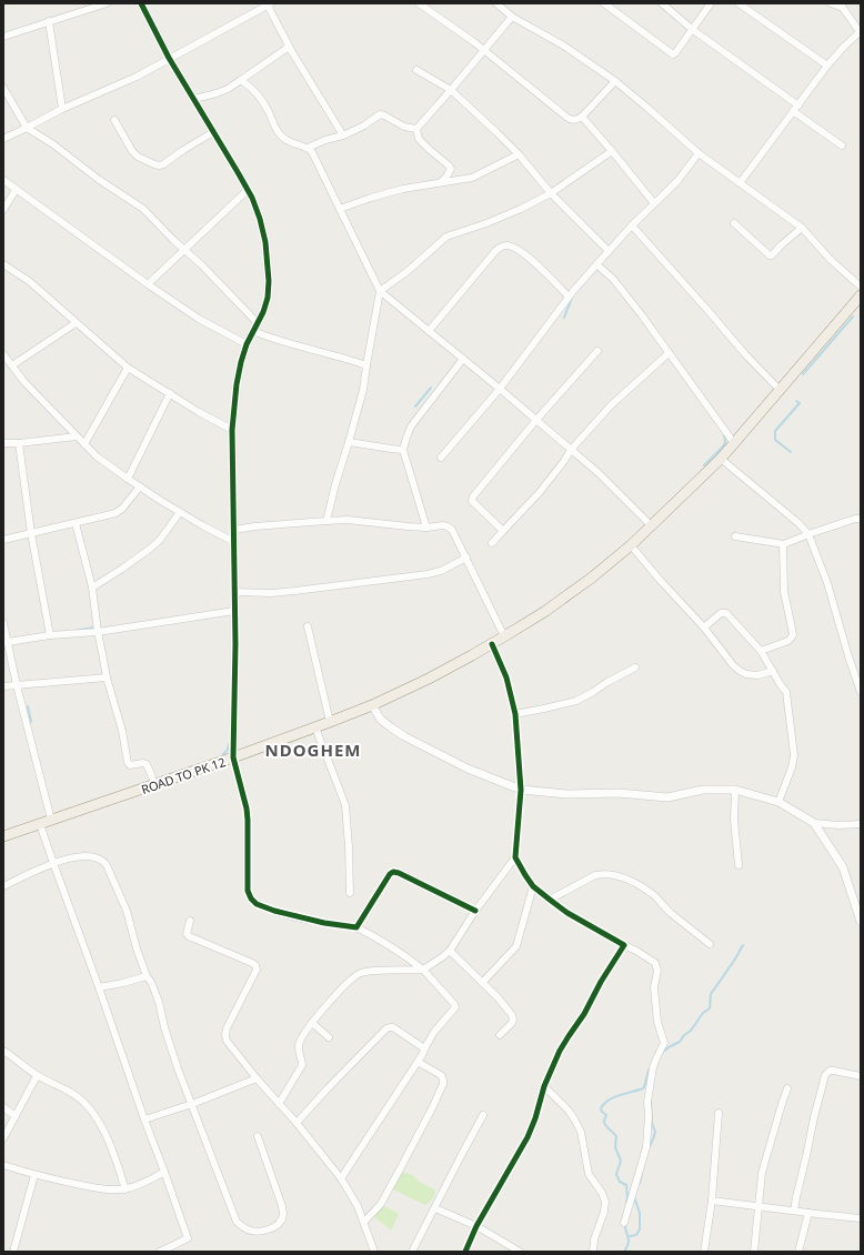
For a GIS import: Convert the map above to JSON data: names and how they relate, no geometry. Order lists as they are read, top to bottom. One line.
{"streets":{"main road":["ROAD TO PK 12"]},"districts":["NDOGHEM"]}
